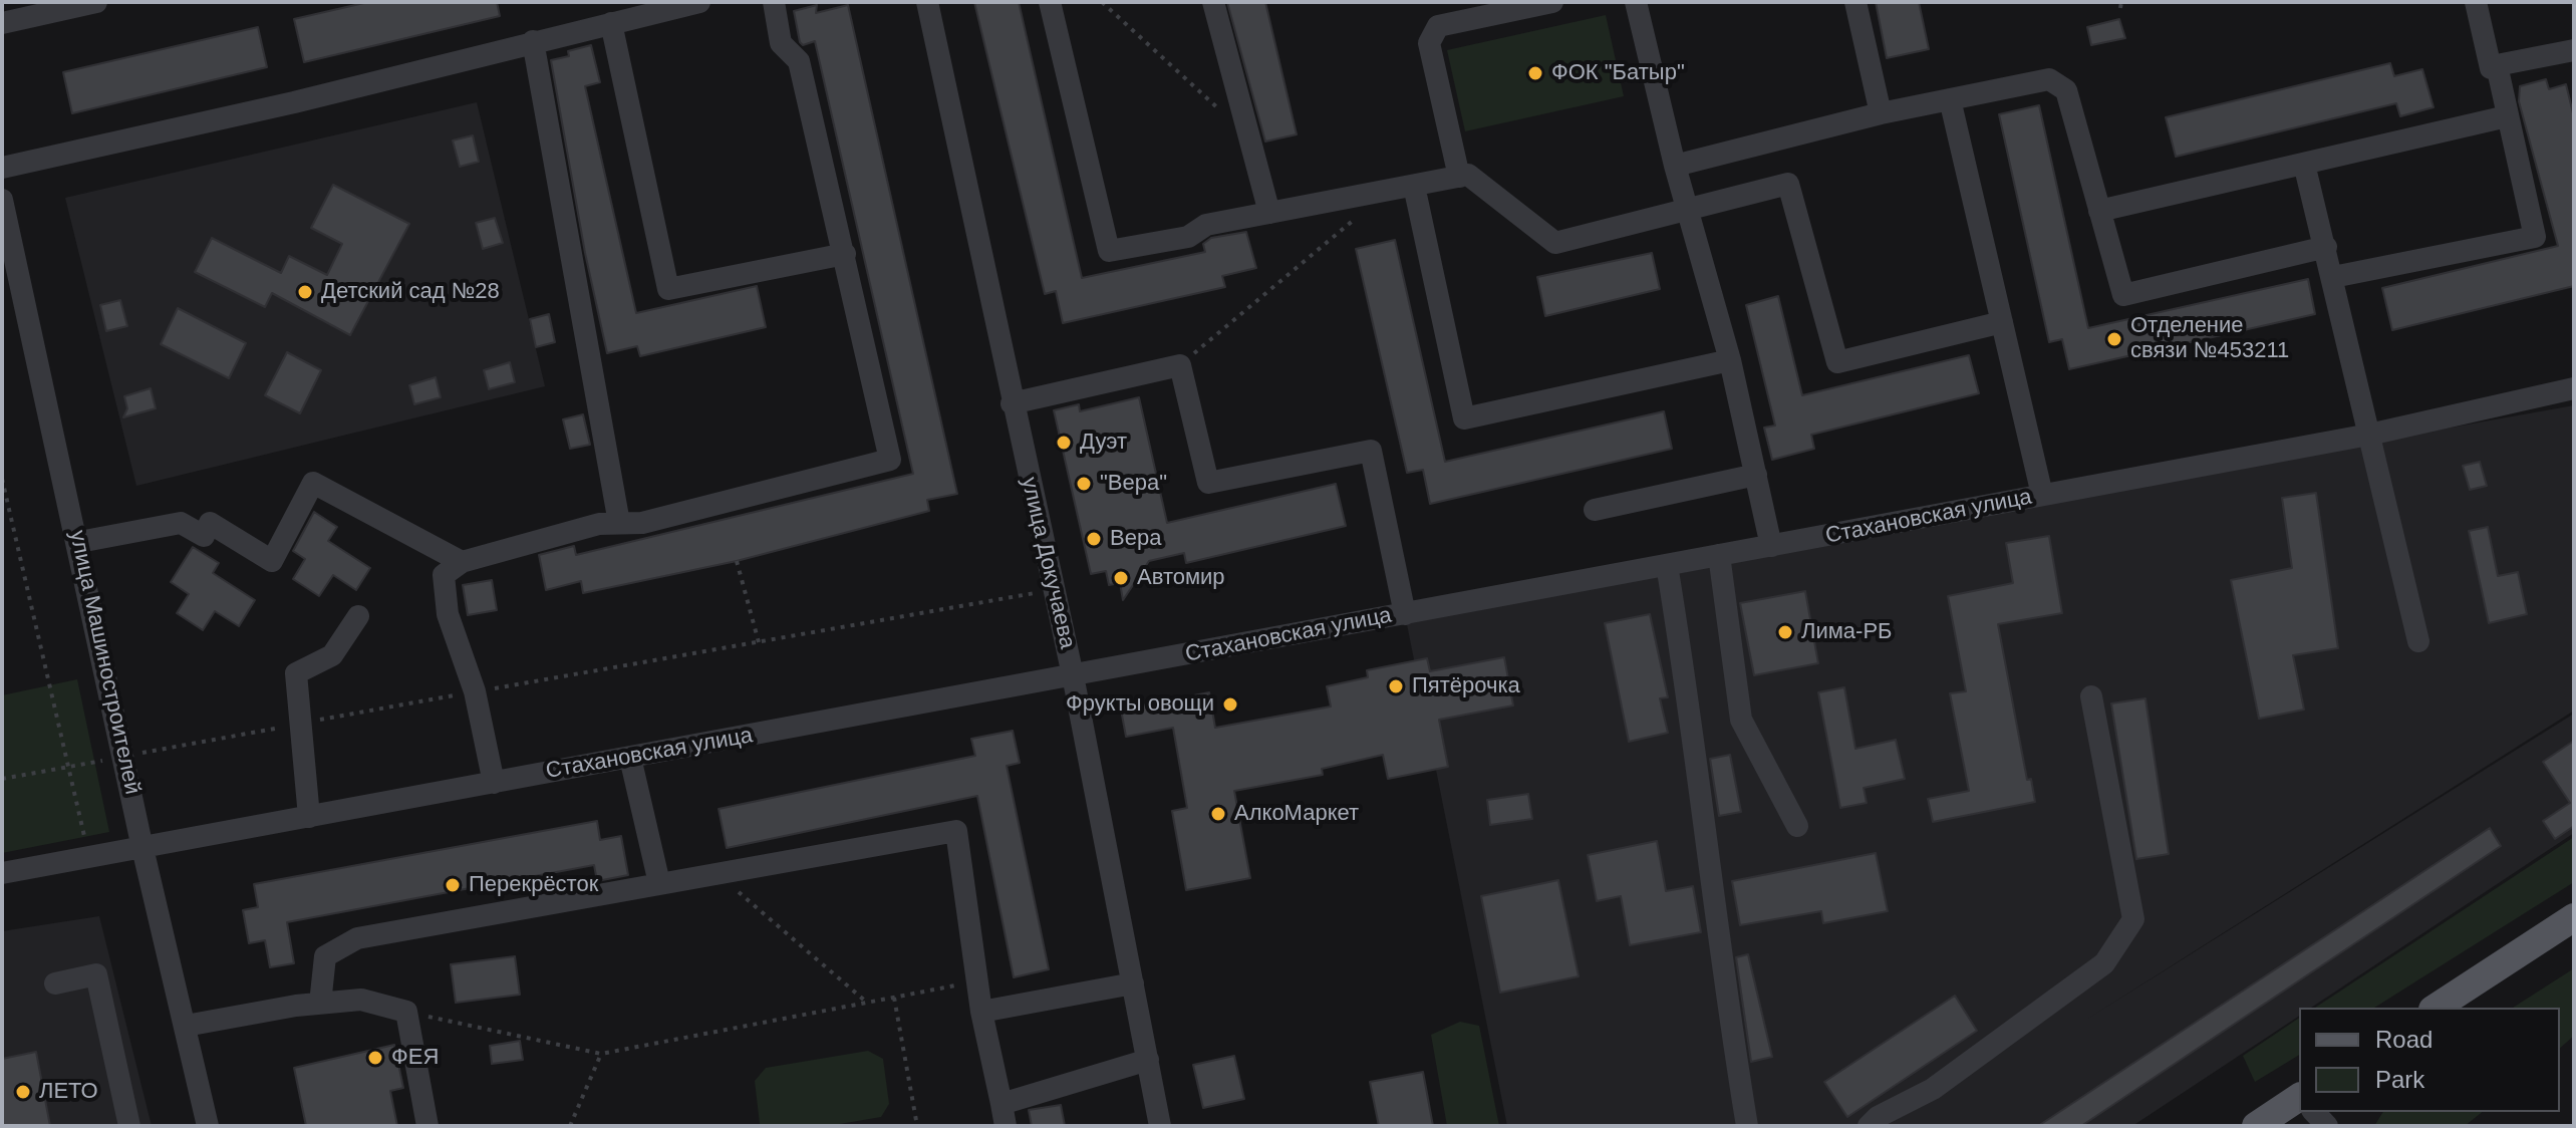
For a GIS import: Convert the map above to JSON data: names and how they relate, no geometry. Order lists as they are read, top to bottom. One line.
{"streets":{"street":["Стахановская улица","улица Докучаева","улица Машиностроителей"]},"crossings":[["Стахановская улица","улица Докучаева"],["Стахановская улица","улица Машиностроителей"]],"places":["ФОК \"Батыр\"","Детский сад №28","Отделение связи №453211","Дуэт","\"Вера\"","Вера","Автомир","Лима-РБ","Пятёрочка","Фрукты овощи","АлкоМаркет","Перекрёсток","ФЕЯ","ЛЕТО"],"legend":["Road","Park"]}
